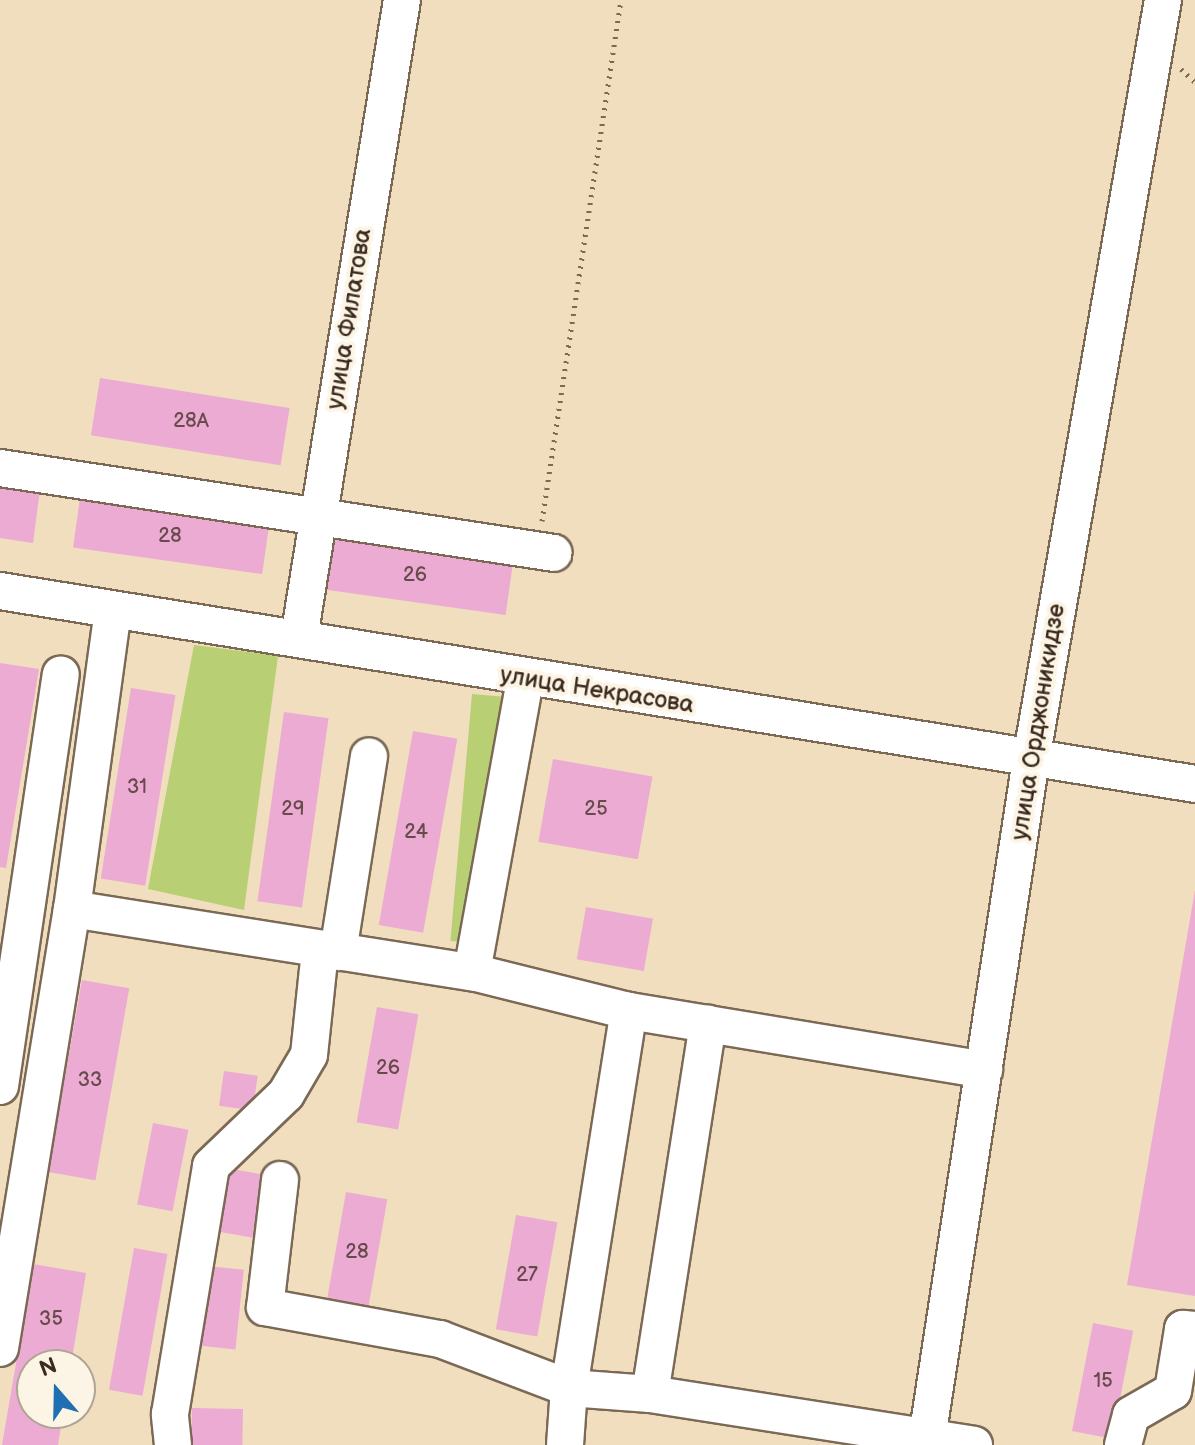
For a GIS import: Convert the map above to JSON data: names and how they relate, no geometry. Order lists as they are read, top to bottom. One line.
{"streets":{"street":["улица Филатова","улица Некрасова","улица Орджоникидзе"]},"crossings":[["улица Филатова","улица Некрасова"],["улица Некрасова","улица Орджоникидзе"]],"house_numbers":["28А","28","26","31","29","25","24","26","33","28","27","35","15"],"north":"top"}
